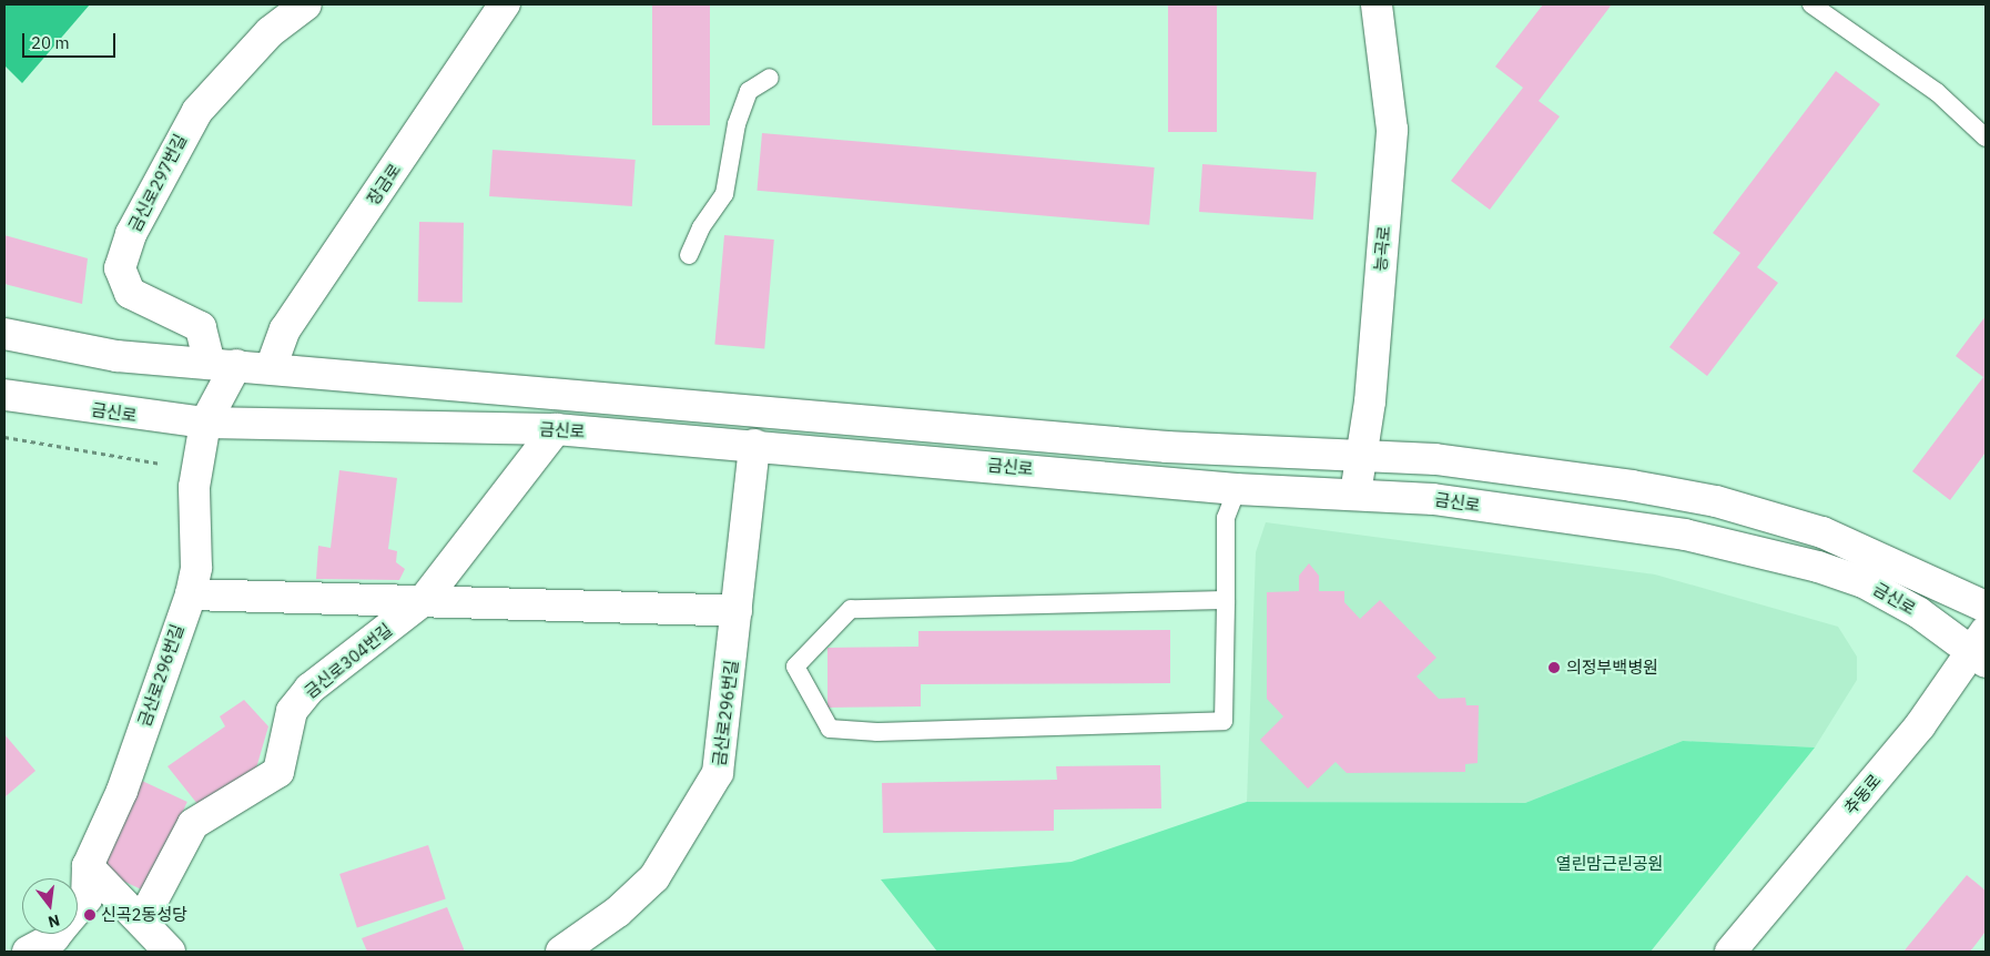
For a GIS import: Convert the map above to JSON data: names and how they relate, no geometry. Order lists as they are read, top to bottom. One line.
{"streets":{"street":["금신로297번길","장금로","능곡로","금신로","금신로304번길","금산로296번길","추동로"]},"crossings":[["금신로297번길","금신로"],["금신로297번길","금산로296번길"],["장금로","금신로"],["능곡로","금신로"],["금신로","금신로304번길"],["금신로","금산로296번길"],["금신로","추동로"]],"parks":["열린맘근린공원"],"places":["의정부백병원","신곡2동성당"],"scale_bar":"20 m","north":"bottom"}
